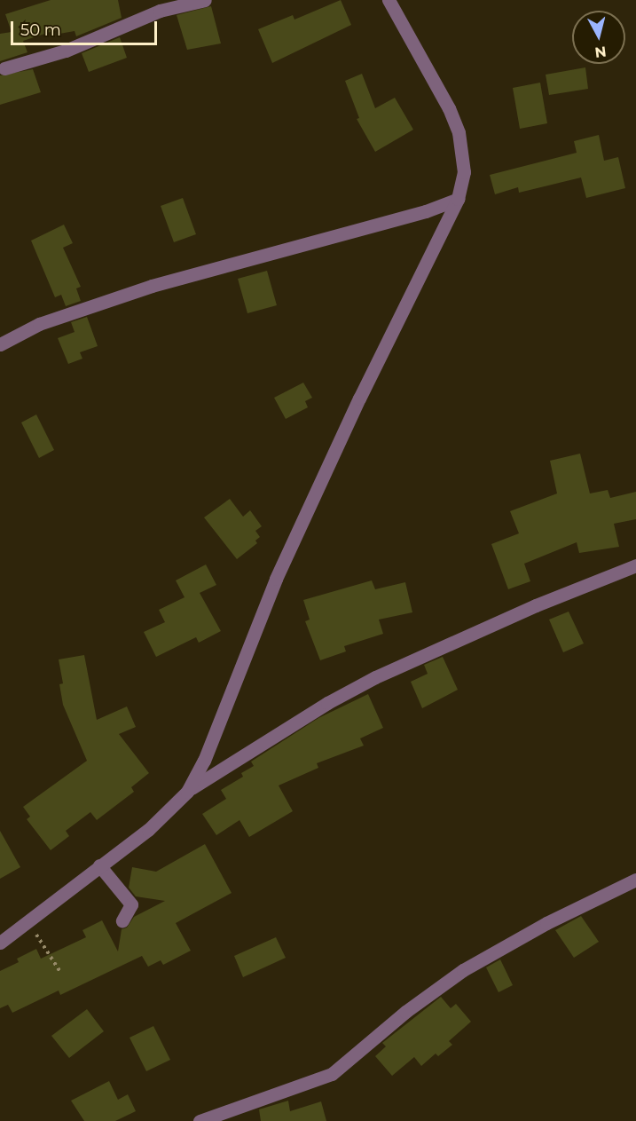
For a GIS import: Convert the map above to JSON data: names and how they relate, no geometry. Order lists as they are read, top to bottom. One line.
{"scale_bar":"50 m","north":"bottom"}
